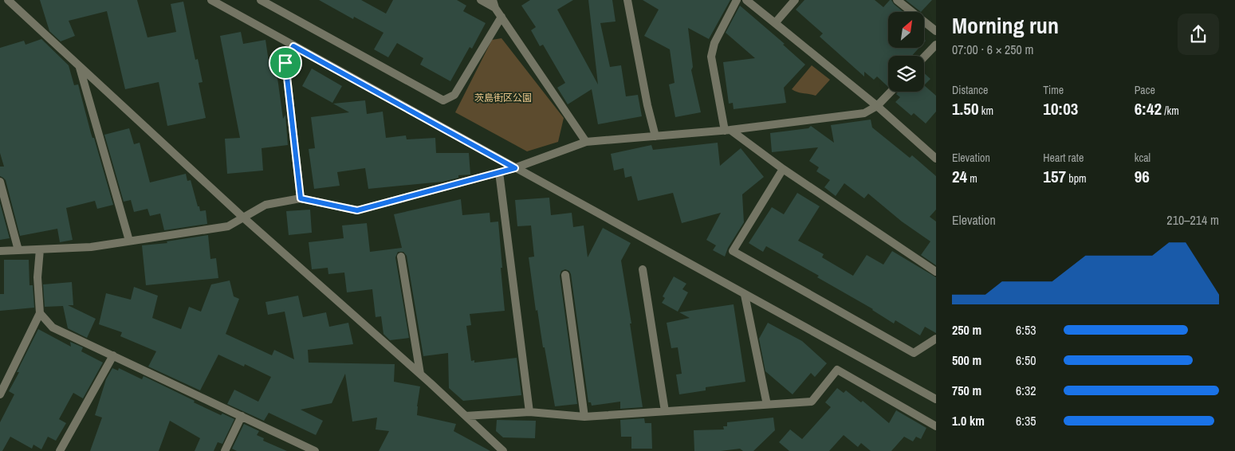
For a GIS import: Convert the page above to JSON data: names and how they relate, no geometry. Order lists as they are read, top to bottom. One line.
{"parks":["茨島街区公園"],"north":"top right","page":{"heading":["Morning run","07:00 · 6 × 250 m"],"stats":[["Distance","1.50 km"],["Time","10:03"],["Pace","6:42 /km"],["Elevation","24 m"],["Heart rate","157 bpm"],["kcal","96"]],"chart":["Elevation","210–214 m"],"list":[{"name":"250 m","note":"6:53"},{"name":"500 m","note":"6:50"},{"name":"750 m","note":"6:32"},{"name":"1.0 km","note":"6:35"}]}}
